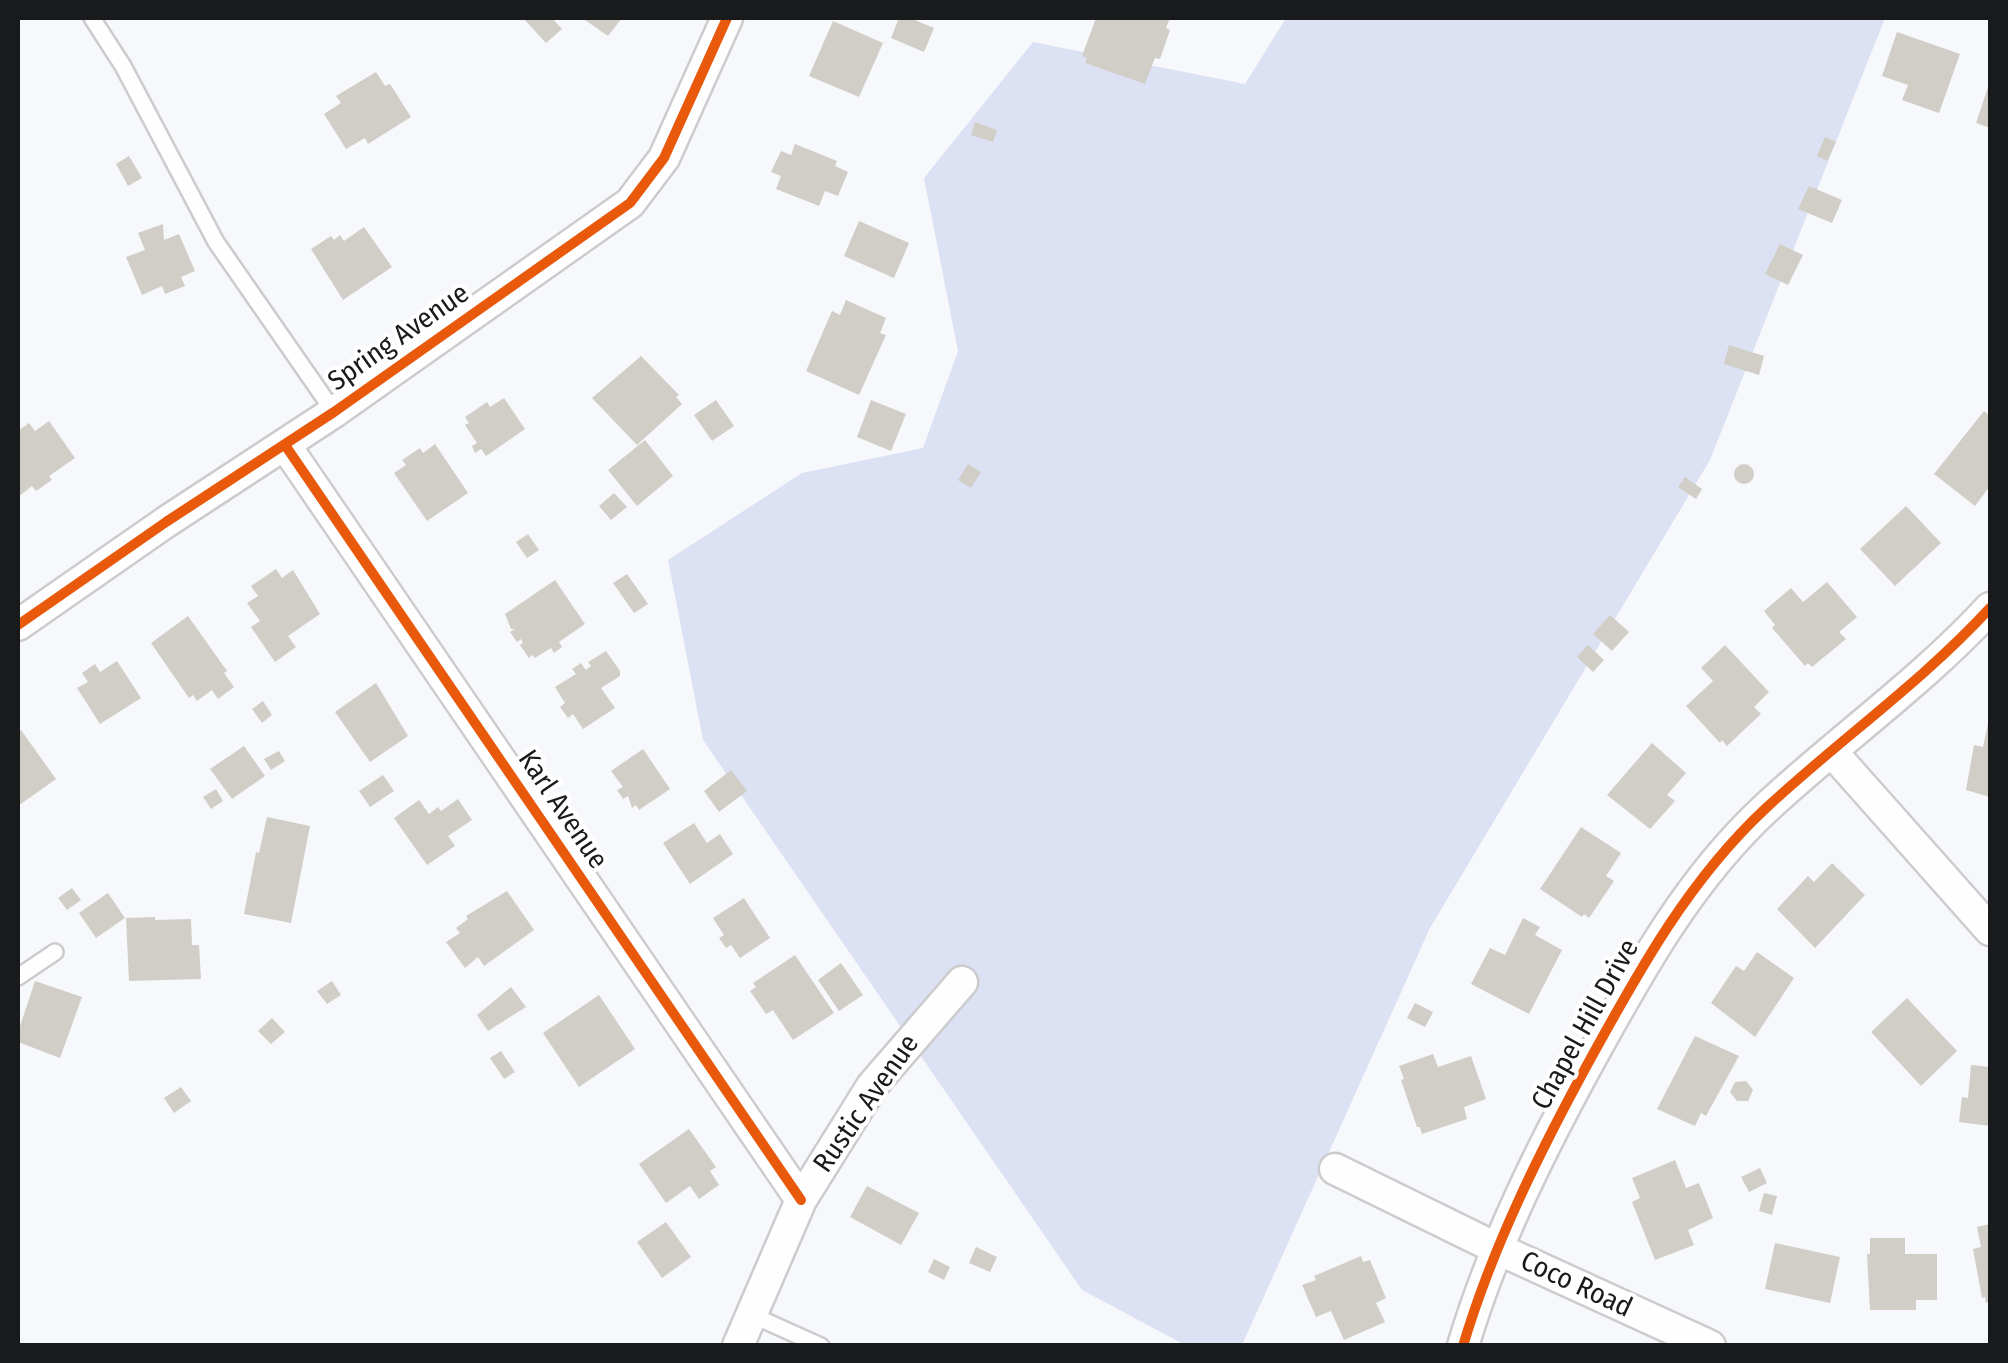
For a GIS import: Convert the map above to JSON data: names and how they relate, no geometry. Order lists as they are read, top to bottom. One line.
{"streets":{"street":["Spring Avenue","Karl Avenue","Chapel Hill Drive","Rustic Avenue","Coco Road"]},"crossings":[["Spring Avenue","Karl Avenue"],["Karl Avenue","Rustic Avenue"],["Chapel Hill Drive","Coco Road"]]}
